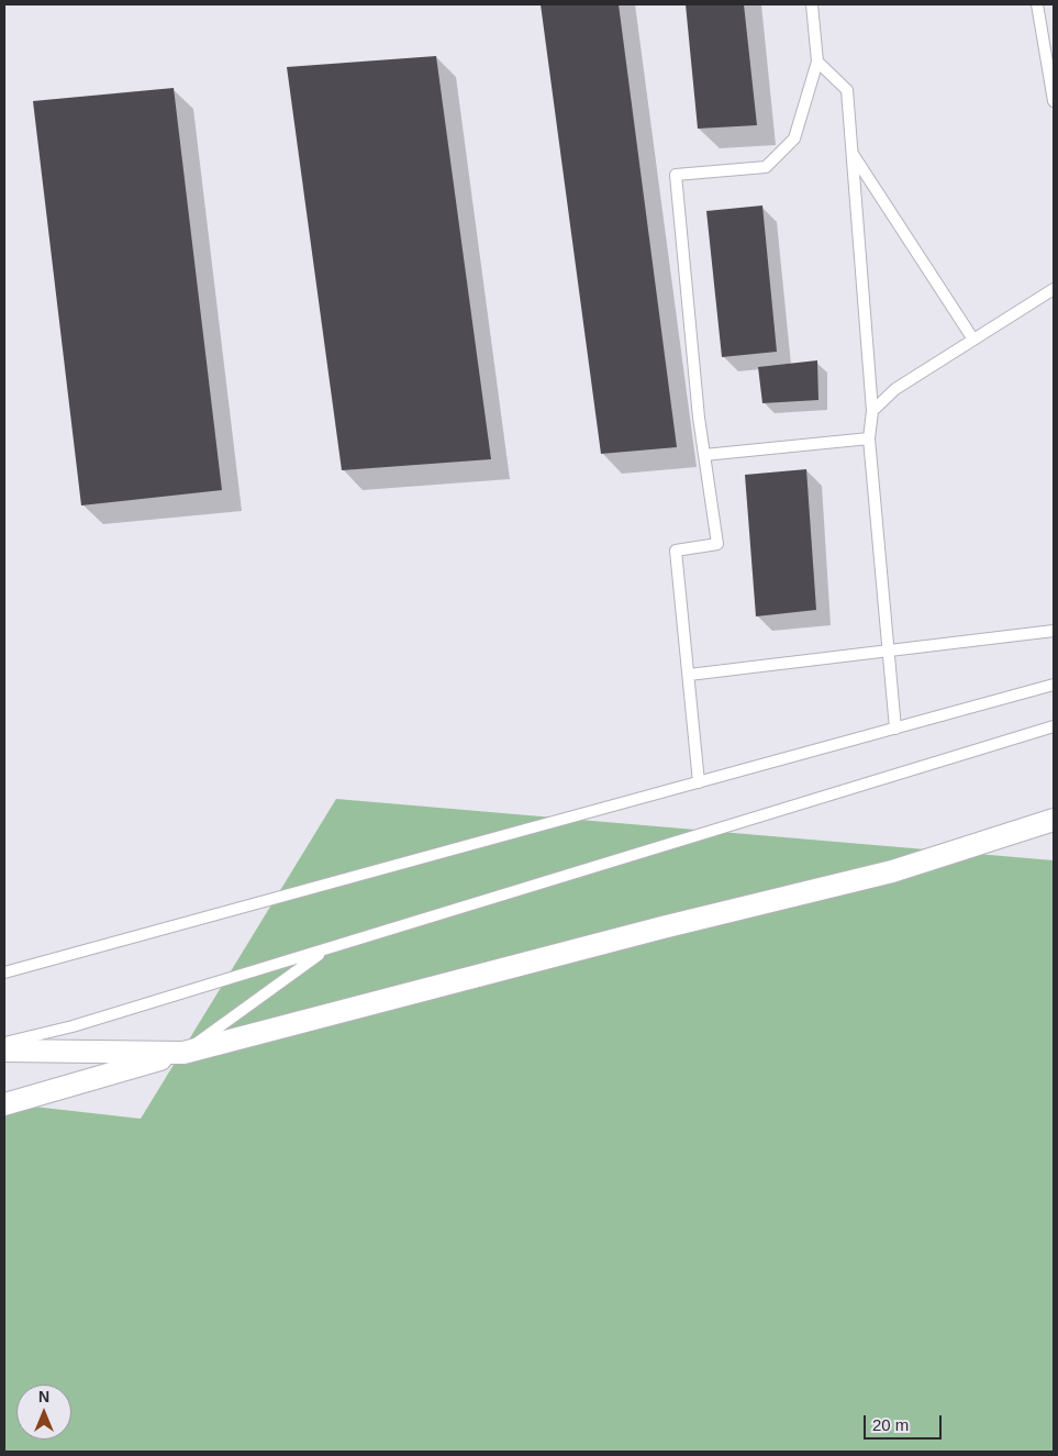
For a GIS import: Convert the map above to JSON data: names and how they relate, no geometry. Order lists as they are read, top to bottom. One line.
{"scale_bar":"20 m","north":"top"}
